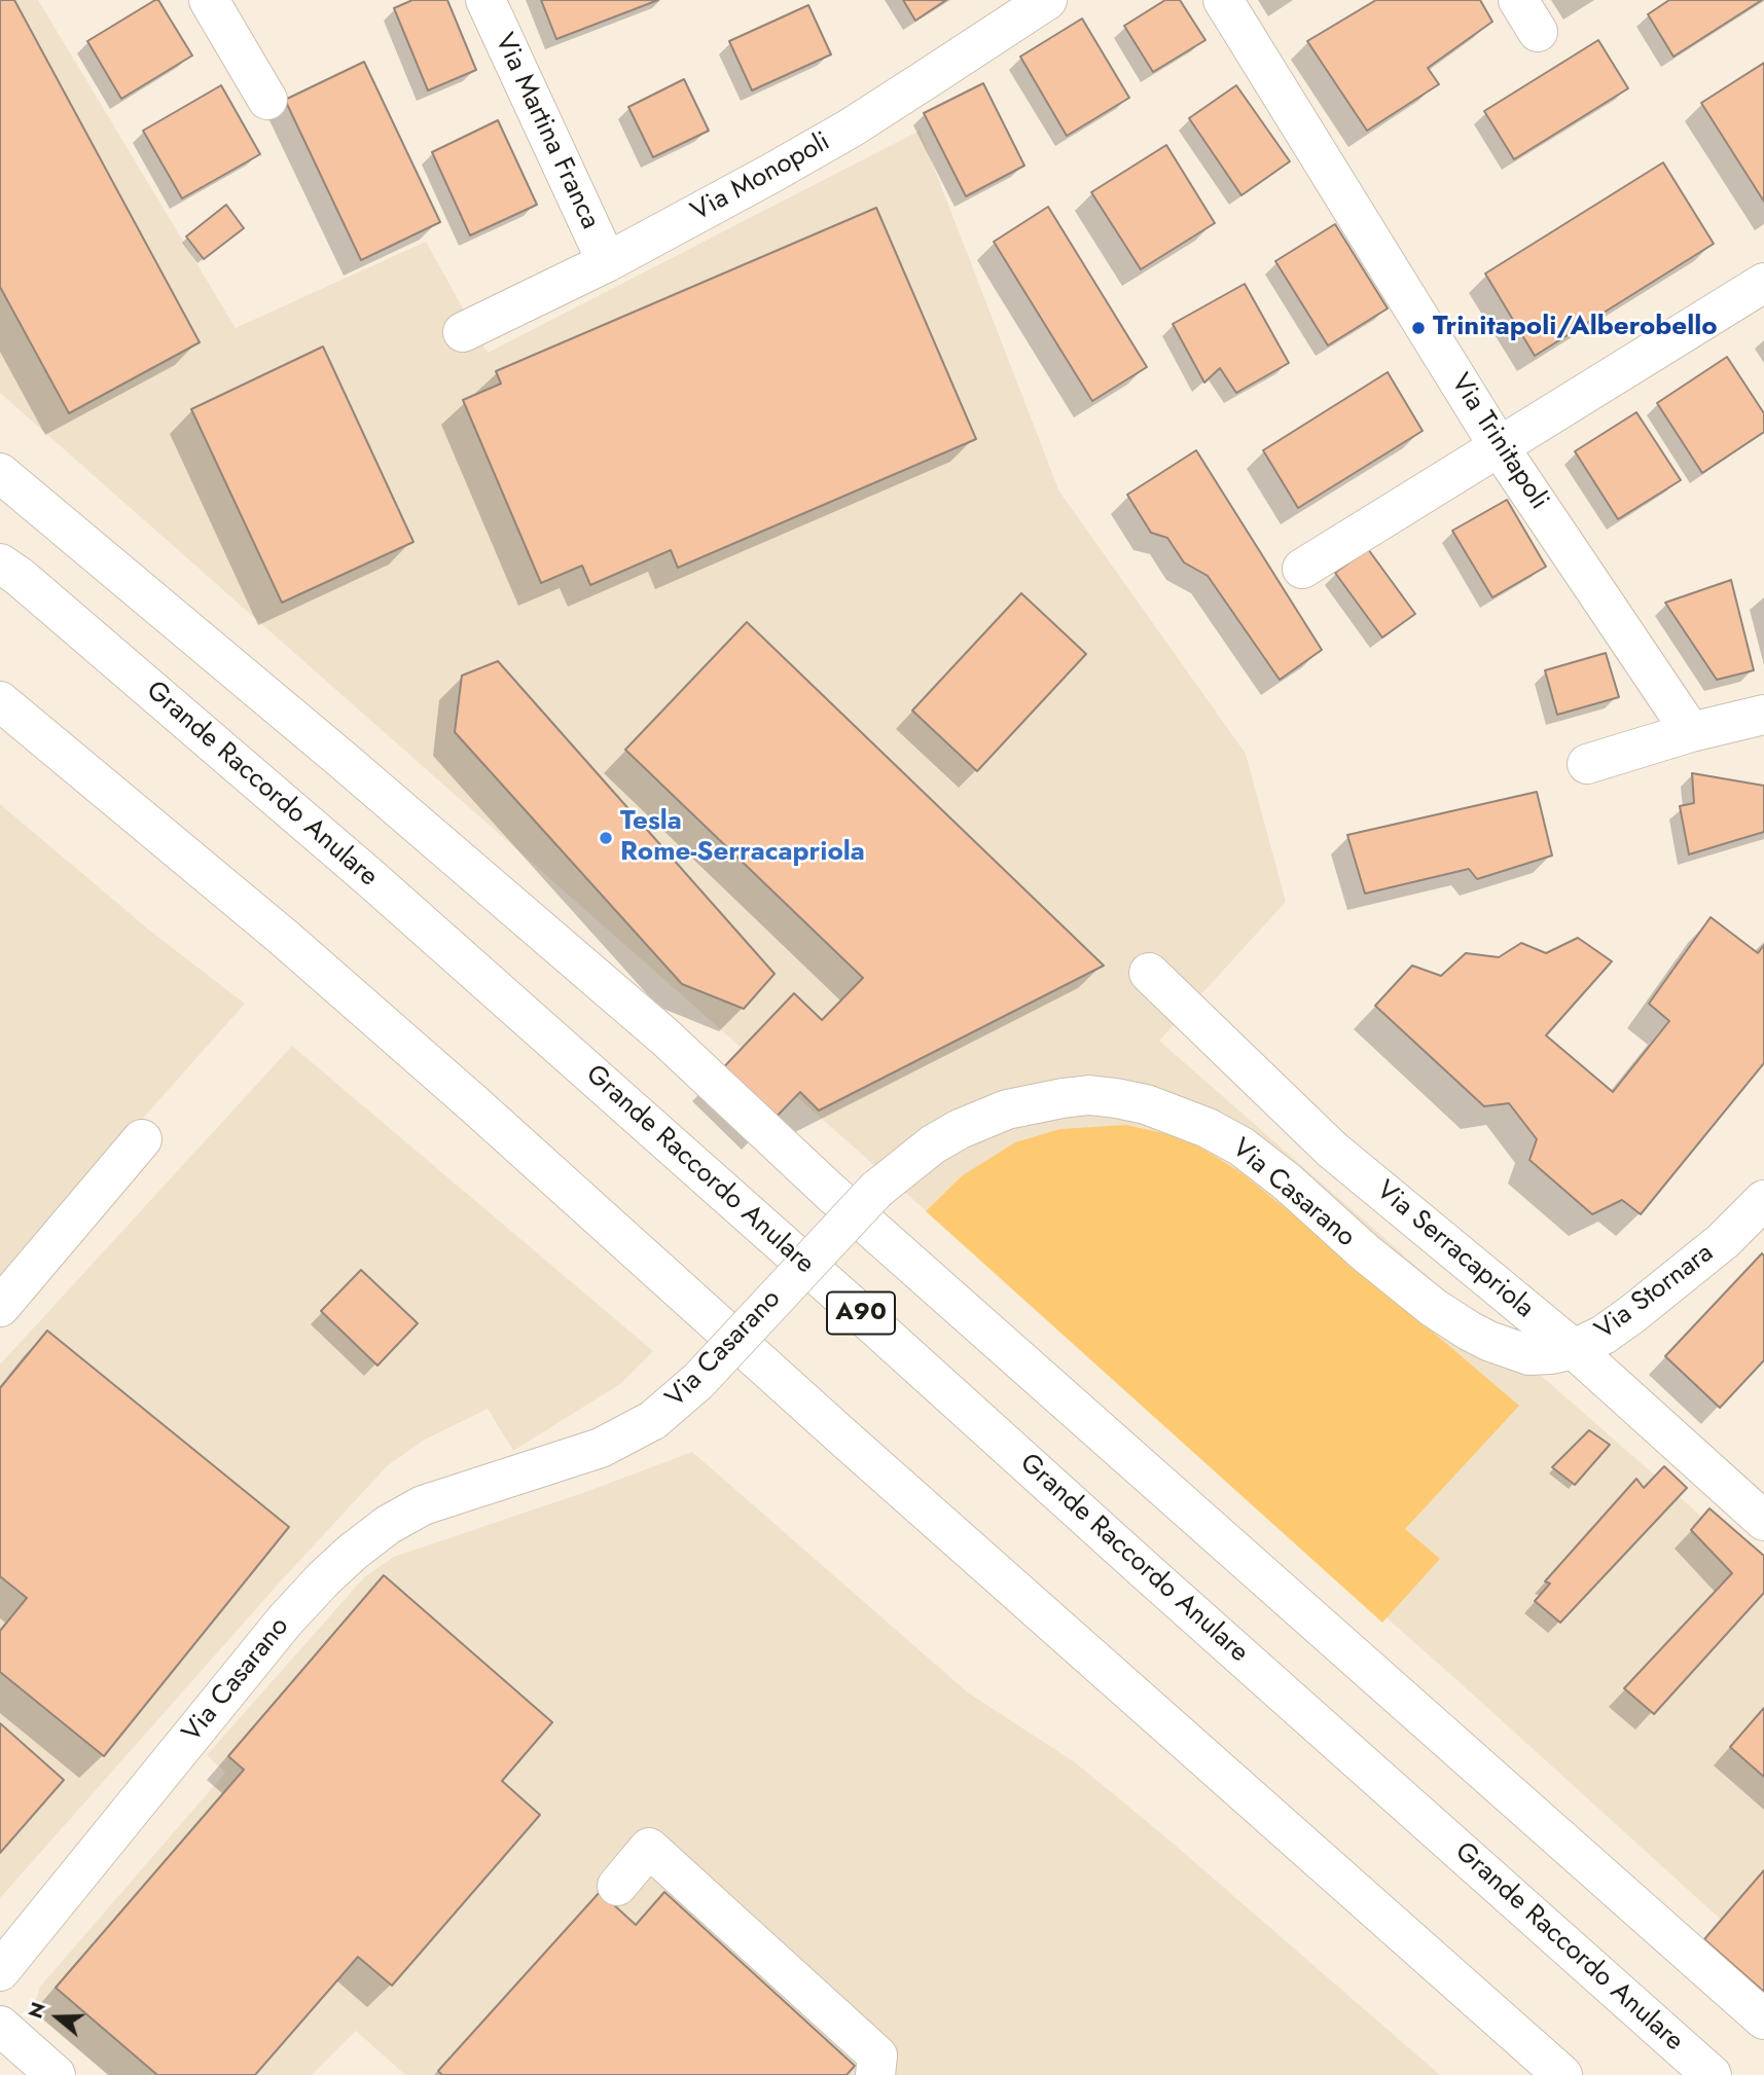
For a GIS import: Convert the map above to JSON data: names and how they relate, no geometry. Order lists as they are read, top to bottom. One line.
{"streets":{"main road":["Via Martina Franca","Via Monopoli","Via Trinitapoli","Grande Raccordo Anulare","Via Casarano","Via Serracapriola","Via Stornara","A90"]},"crossings":[["Via Martina Franca","Via Monopoli"],["Via Casarano","Via Stornara"],["Via Serracapriola","Via Stornara"]],"places":["Trinitapoli/Alberobello","Tesla Rome-Serracapriola"],"north":"left"}
